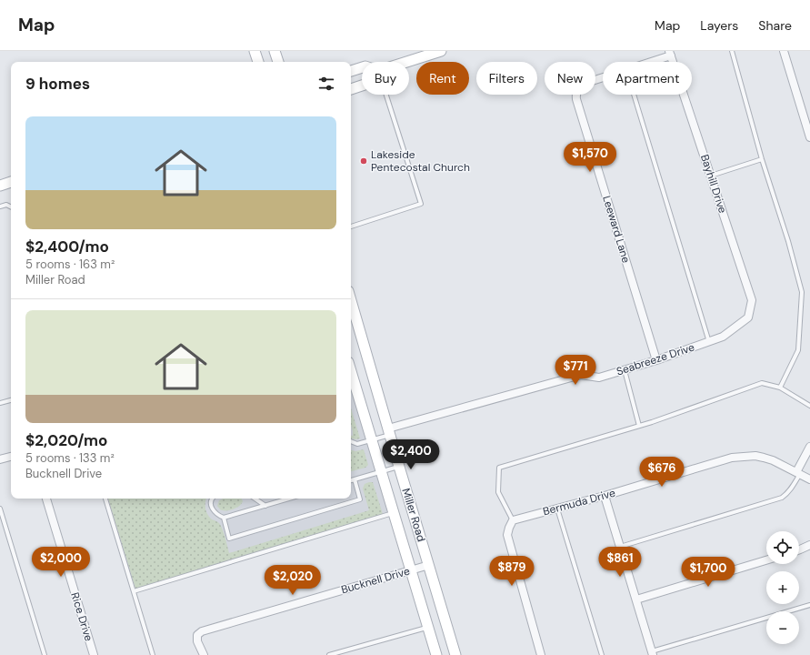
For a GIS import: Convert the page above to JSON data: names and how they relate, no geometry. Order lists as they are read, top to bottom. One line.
{"streets":{"main road":["Miller Road"],"street":["Bayhill Drive","Leeward Lane","Seabreeze Drive","Bermuda Drive","Bucknell Drive","Rice Drive"]},"crossings":[["Bayhill Drive","Leeward Lane"],["Bayhill Drive","Seabreeze Drive"],["Leeward Lane","Seabreeze Drive"],["Seabreeze Drive","Miller Road"],["Miller Road","Bucknell Drive"]],"places":["Lakeside Pentecostal Church"],"page":{"header":"Map","nav":["Map","Layers","Share"],"chip":["Buy","Rent","Filters","New","Apartment"],"heading":"9 homes","list":[{"name":"$2,400/mo","note":"5 rooms · 163 m² · Miller Road"},{"name":"$2,020/mo","note":"5 rooms · 133 m² · Bucknell Drive"}],"price":["$1,570","$771","$2,400","$676","$2,000","$861","$879","$1,700","$2,020"],"map_buttons":["+","−"]}}
